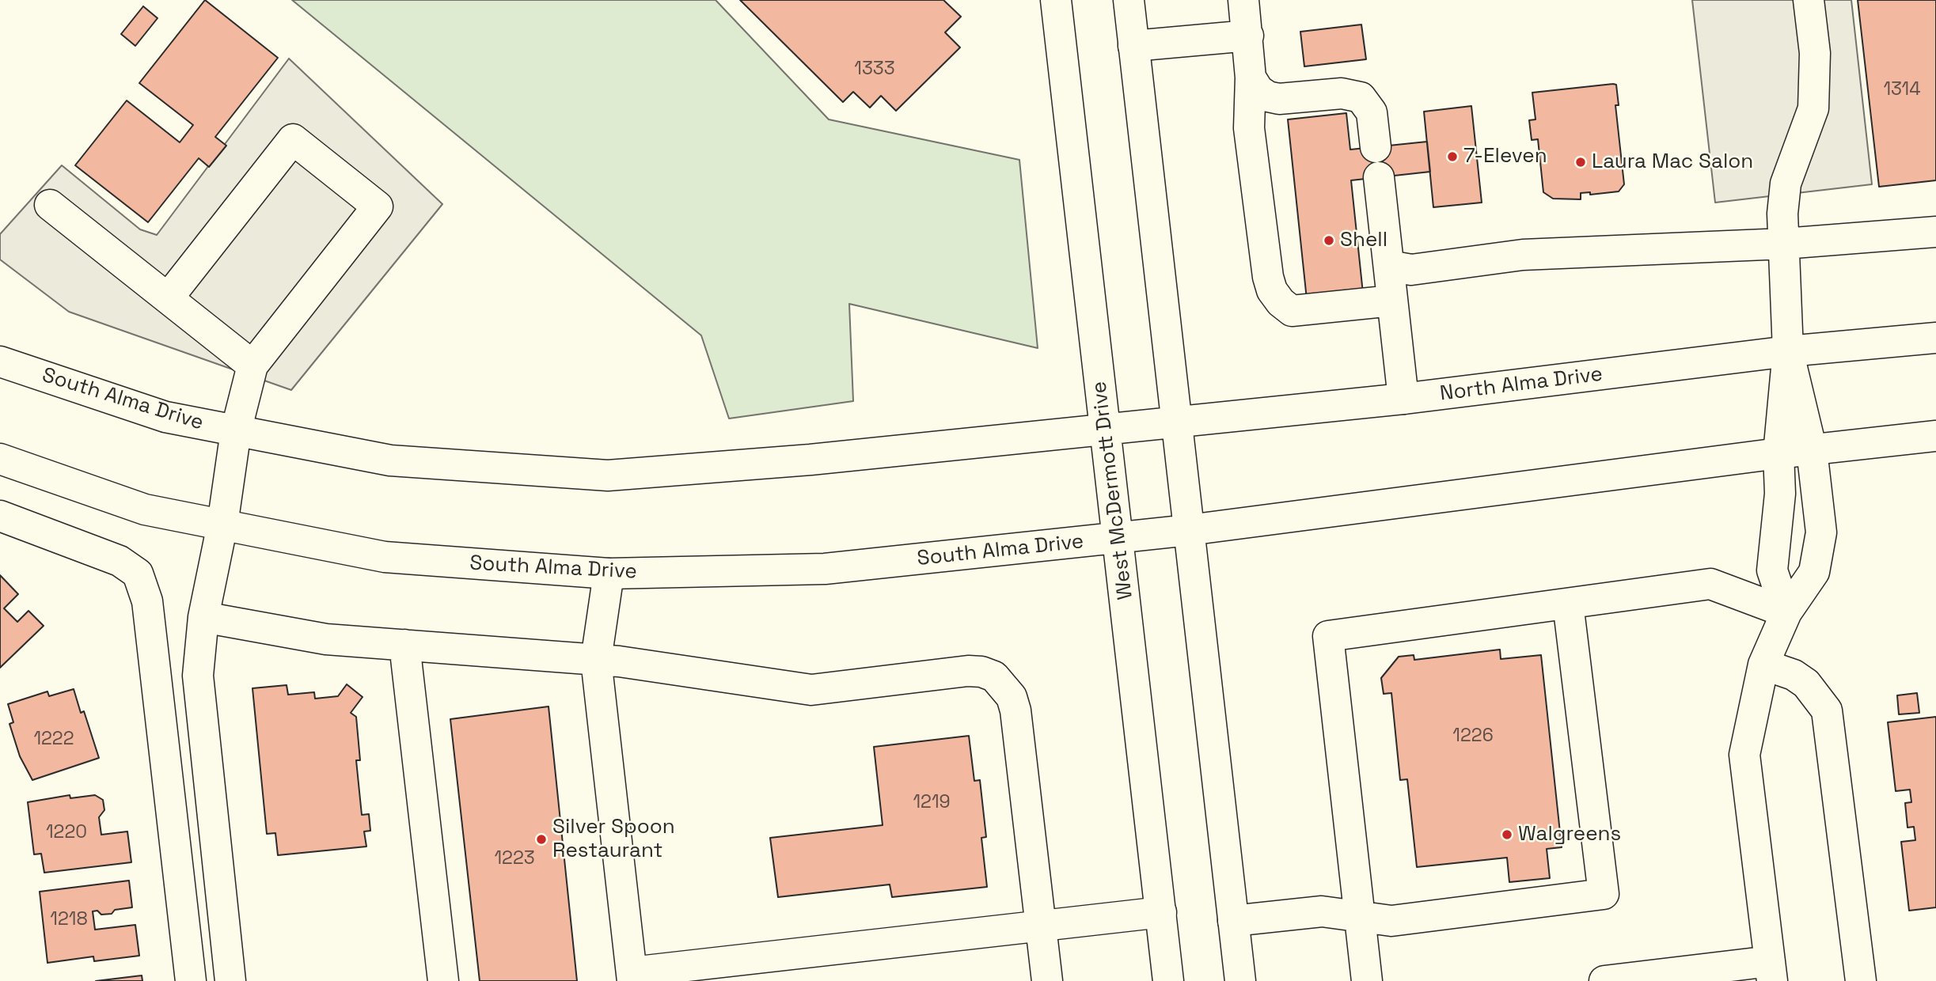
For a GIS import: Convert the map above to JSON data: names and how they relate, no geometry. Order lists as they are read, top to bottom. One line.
{"streets":{"main road":["North Alma Drive","South Alma Drive","West McDermott Drive"]},"crossings":[["North Alma Drive","South Alma Drive"],["North Alma Drive","West McDermott Drive"],["South Alma Drive","West McDermott Drive"]],"places":["7-Eleven","Laura Mac Salon","Shell","Walgreens","Silver Spoon Restaurant"],"house_numbers":["1333","1314","1226","1222","1219","1220","1223","1218"]}
